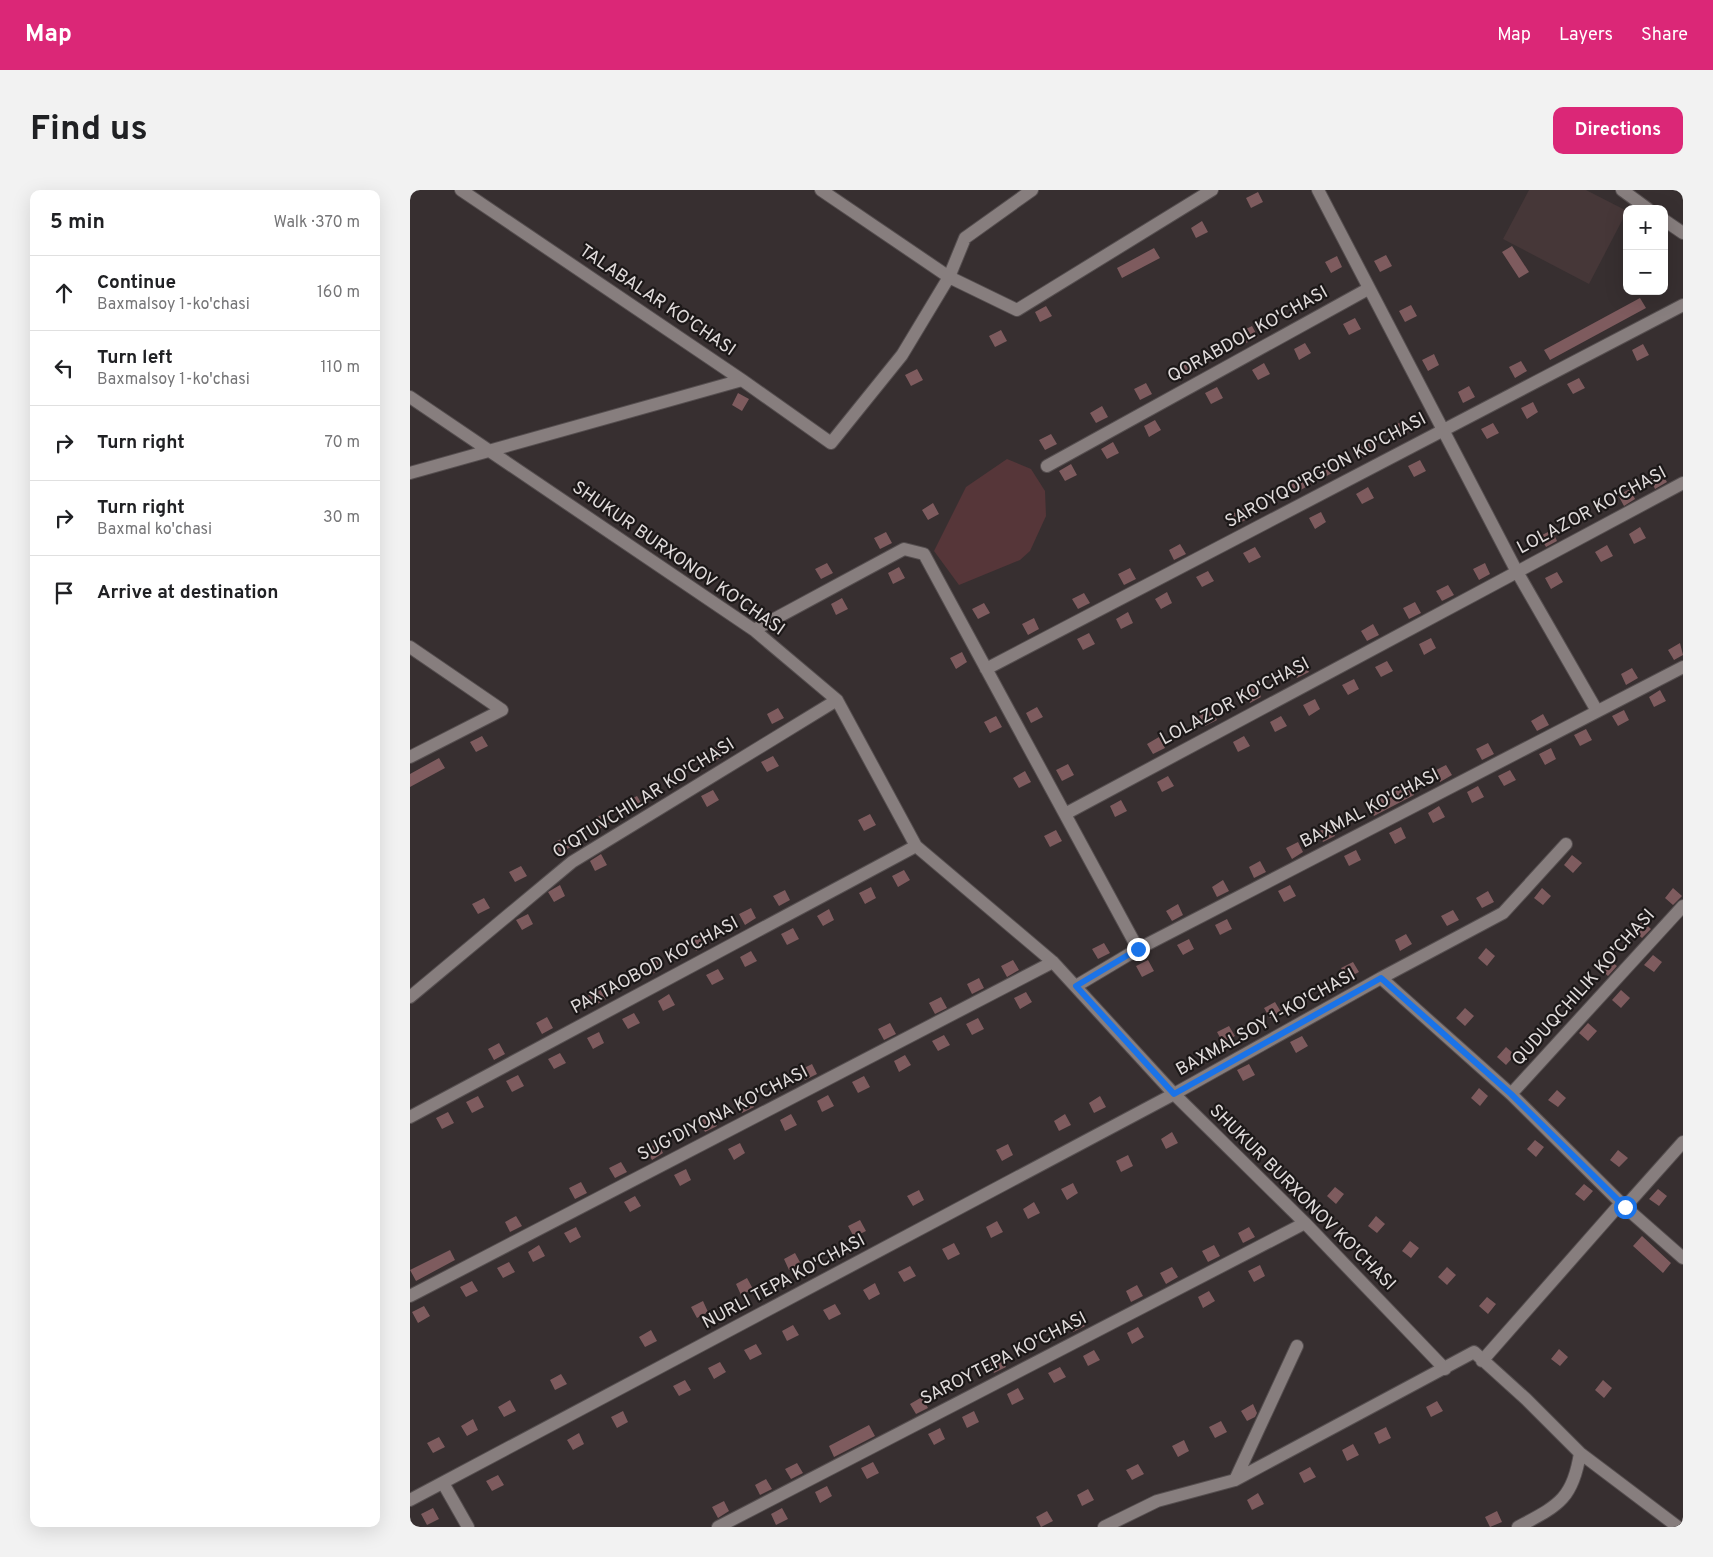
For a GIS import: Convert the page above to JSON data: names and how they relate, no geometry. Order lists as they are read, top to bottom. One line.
{"streets":{"street":["TALABALAR KO'CHASI","QORABDOL KO'CHASI","SAROYQO'RG'ON KO'CHASI","LOLAZOR KO'CHASI","SHUKUR BURXONOV KO'CHASI","O'QTUVCHILAR KO'CHASI","BAXMAL KO'CHASI","PAXTAOBOD KO'CHASI","QUDUQCHILIK KO'CHASI","BAXMALSOY 1-KO'CHASI","SUG'DIYONA KO'CHASI","NURLI TEPA KO'CHASI","SAROYTEPA KO'CHASI"]},"crossings":[["SHUKUR BURXONOV KO'CHASI","O'QTUVCHILAR KO'CHASI"],["SHUKUR BURXONOV KO'CHASI","BAXMAL KO'CHASI"],["SHUKUR BURXONOV KO'CHASI","PAXTAOBOD KO'CHASI"],["SHUKUR BURXONOV KO'CHASI","BAXMALSOY 1-KO'CHASI"],["SHUKUR BURXONOV KO'CHASI","SUG'DIYONA KO'CHASI"],["SHUKUR BURXONOV KO'CHASI","NURLI TEPA KO'CHASI"],["SHUKUR BURXONOV KO'CHASI","SAROYTEPA KO'CHASI"],["QUDUQCHILIK KO'CHASI","BAXMALSOY 1-KO'CHASI"],["BAXMALSOY 1-KO'CHASI","NURLI TEPA KO'CHASI"]],"page":{"header":"Map","nav":["Map","Layers","Share"],"buttons":"Directions","title":"Find us","heading":["5 min","Walk · 370 m"],"map_buttons":["+","−"],"list":[["Continue","Baxmalsoy 1-ko'chasi","160 m"],["Turn left","Baxmalsoy 1-ko'chasi","110 m"],["Turn right","70 m"],["Turn right","Baxmal ko'chasi","30 m"],"Arrive at destination"]}}
